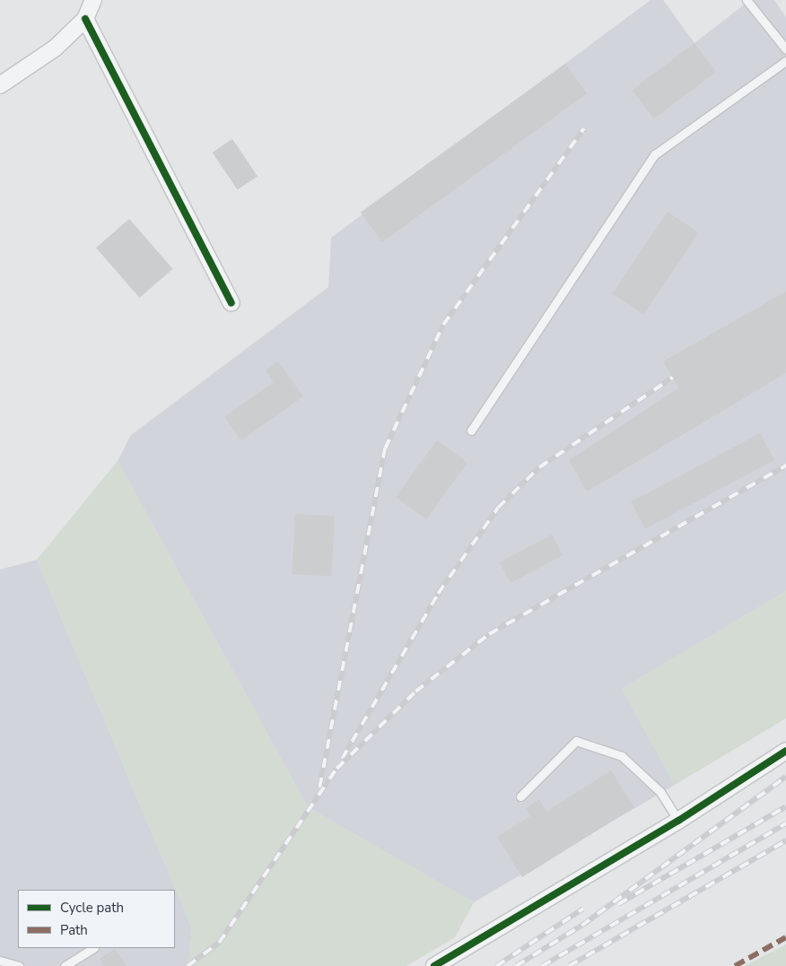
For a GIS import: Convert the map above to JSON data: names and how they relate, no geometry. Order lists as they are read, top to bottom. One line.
{"legend":["Cycle path","Path"]}
